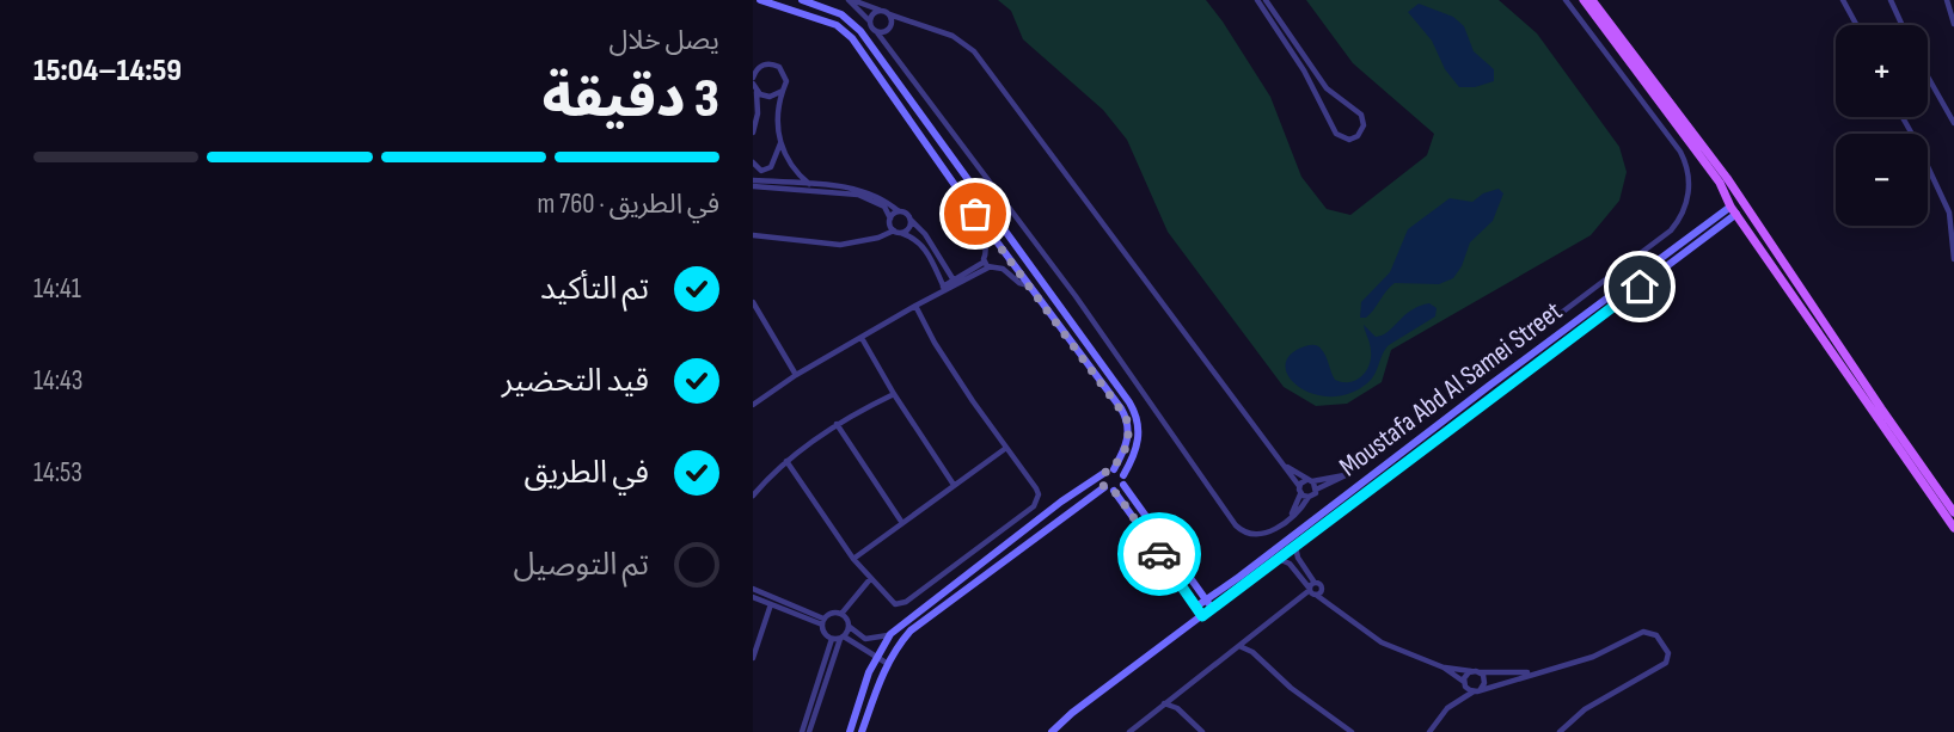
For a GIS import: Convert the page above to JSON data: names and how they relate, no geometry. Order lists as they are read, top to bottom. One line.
{"streets":{"street":["Moustafa Abd Al Samei Street"]},"page":{"heading":["3 دقيقة","يصل خلال","14:59–15:04"],"map_buttons":["+","−"],"bar":"في الطريق · 760 m","list":[["تم التأكيد","14:41"],["قيد التحضير","14:43"],["في الطريق","14:53"],"تم التوصيل"]}}
